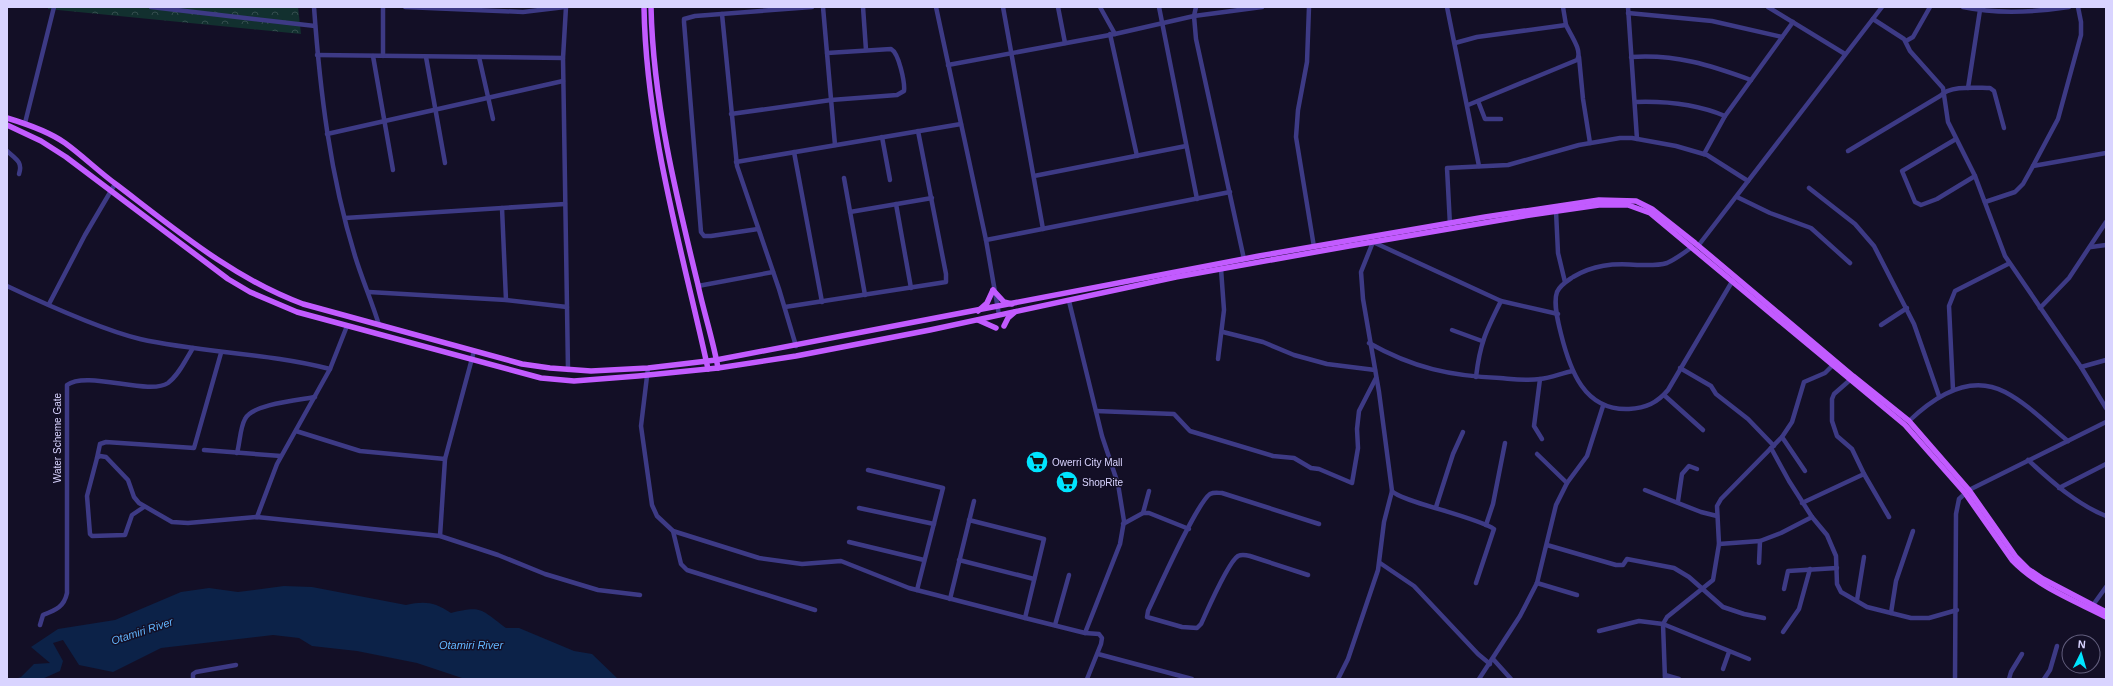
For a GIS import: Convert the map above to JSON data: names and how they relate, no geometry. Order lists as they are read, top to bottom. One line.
{"streets":{"street":["Water Scheme Gate"]},"water":["Otamiri River"],"places":{"supermarket":["Owerri City Mall","ShopRite"]},"north":"top"}
